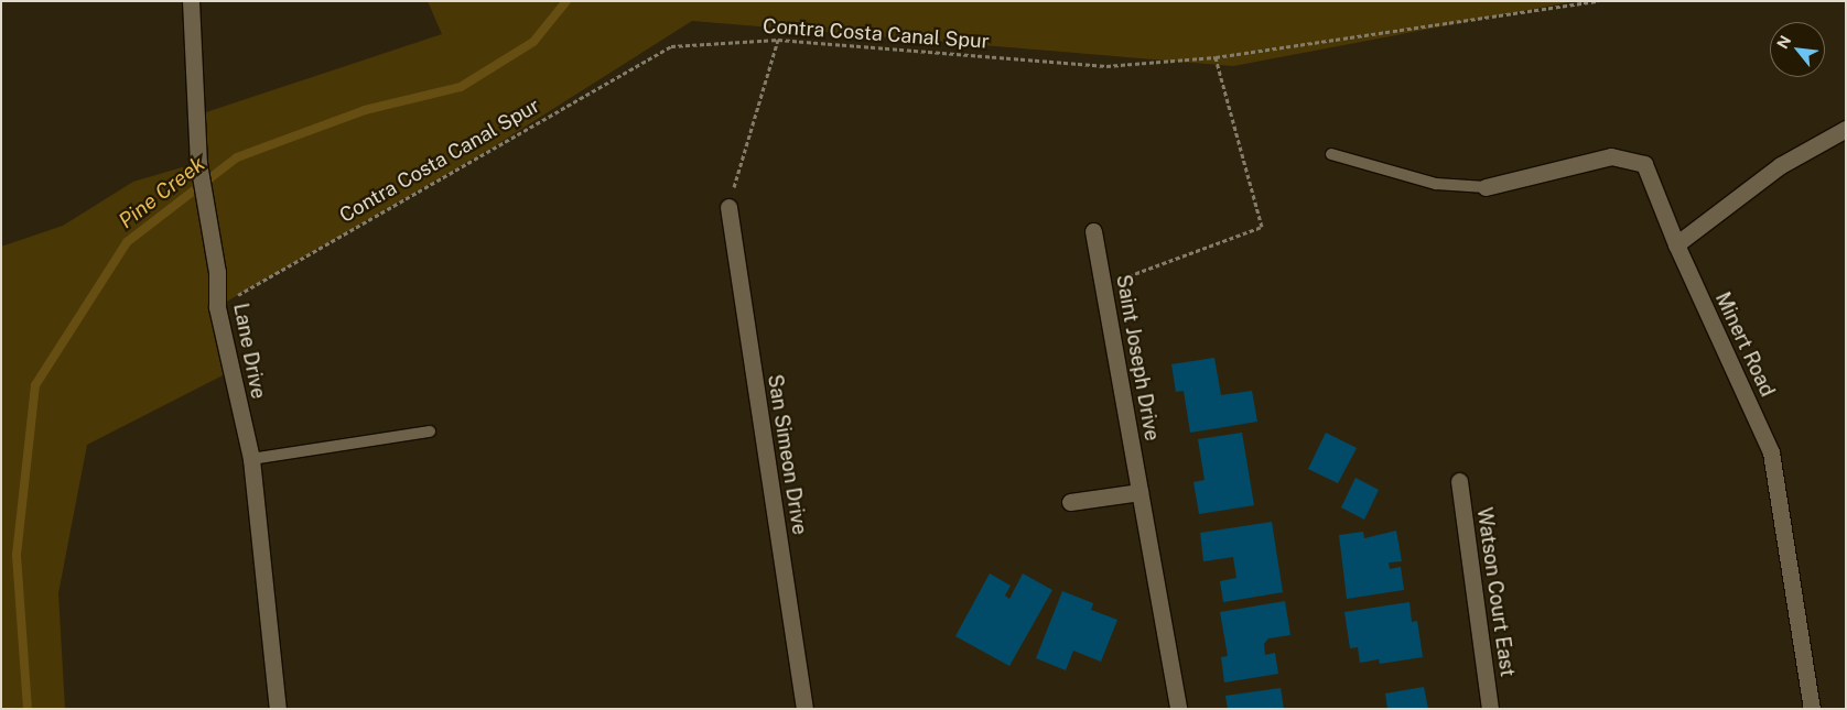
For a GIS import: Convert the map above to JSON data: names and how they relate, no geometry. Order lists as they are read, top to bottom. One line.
{"streets":{"street":["Minert Road","Lane Drive","Saint Joseph Drive","San Simeon Drive","Watson Court East"],"path":["Contra Costa Canal Spur"]},"crossings":[["Contra Costa Canal Spur","Lane Drive"]],"water":["Pine Creek"],"north":"top left"}
